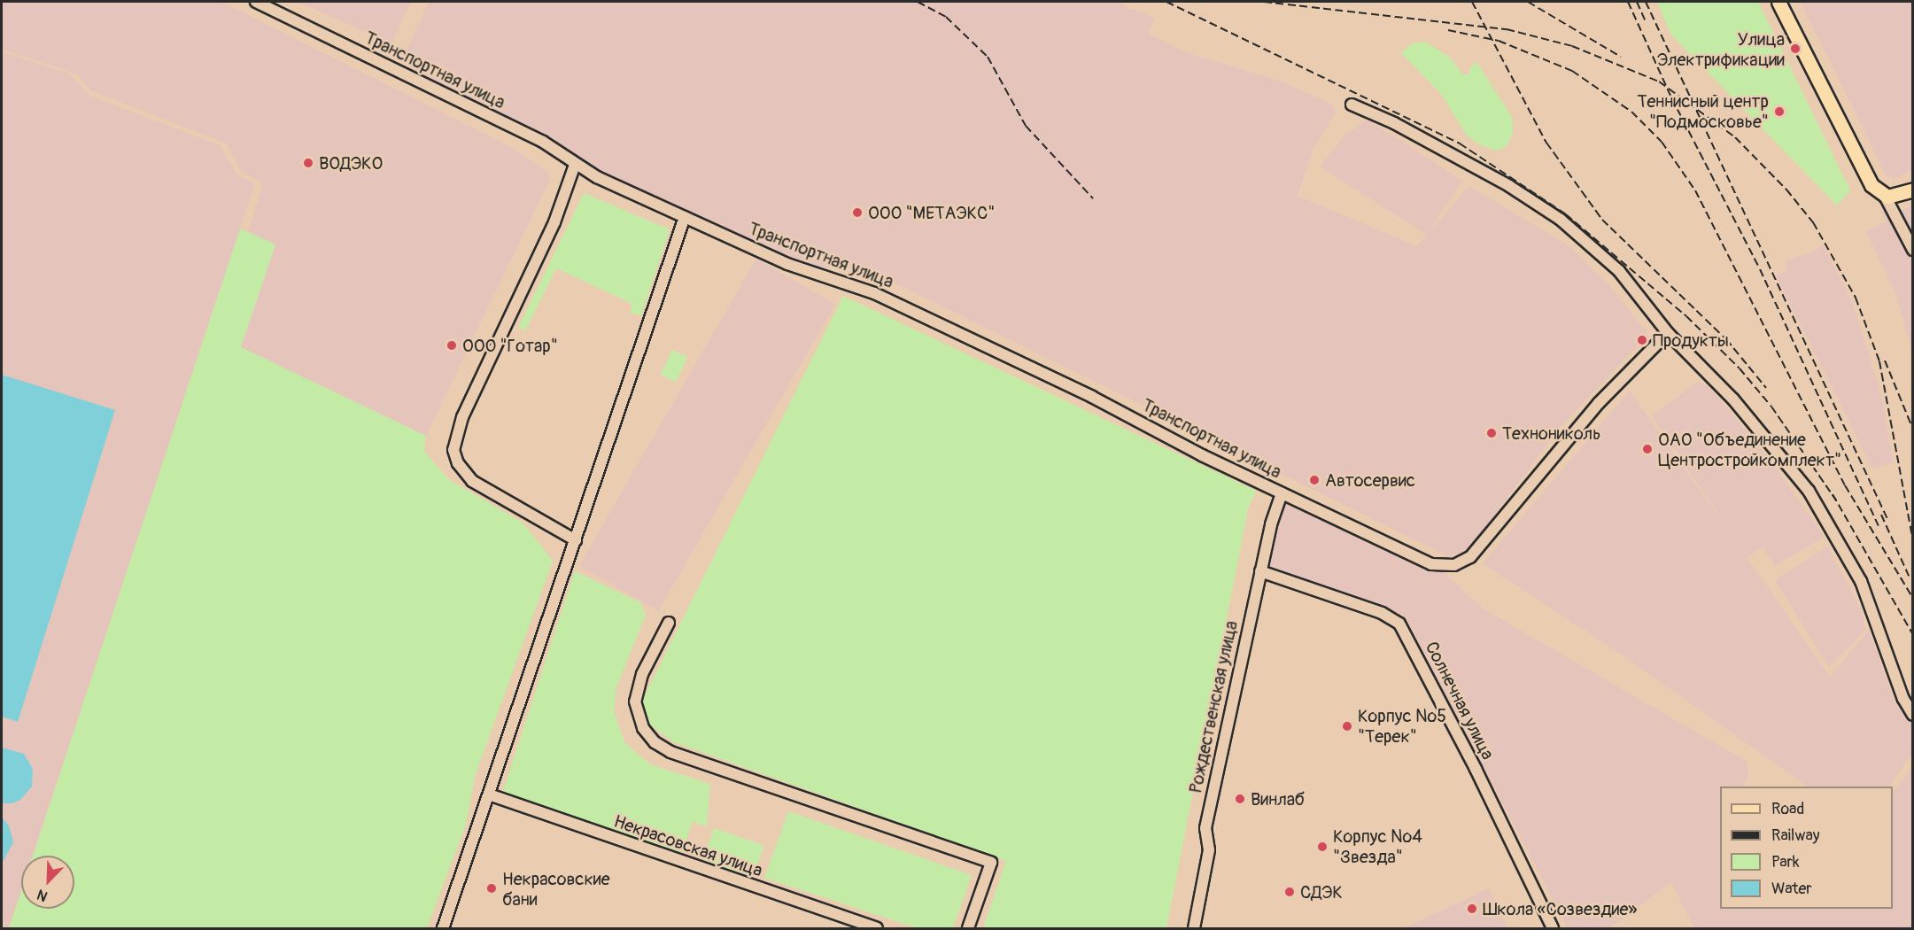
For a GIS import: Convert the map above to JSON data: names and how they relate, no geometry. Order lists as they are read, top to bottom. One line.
{"streets":{"street":["Транспортная улица","Солнечная улица","Рождественская улица","Некрасовская улица"]},"crossings":[["Транспортная улица","Рождественская улица"],["Солнечная улица","Рождественская улица"]],"places":["Улица Электрификации","Теннисный центр \"Подмосковье\"","ВОДЭКО","ООО \"МЕТАЭКС\"","Продукты","ООО \"Готар\"","Технониколь","ОАО \"Объединение Центростройкомплект\"","Автосервис","Корпус №5 \"Терек\"","Винлаб","Корпус №4 \"Звезда\"","Некрасовские бани","СДЭК","Школа «Созвездие»"],"legend":["Road","Railway","Park","Water"],"north":"bottom left"}
